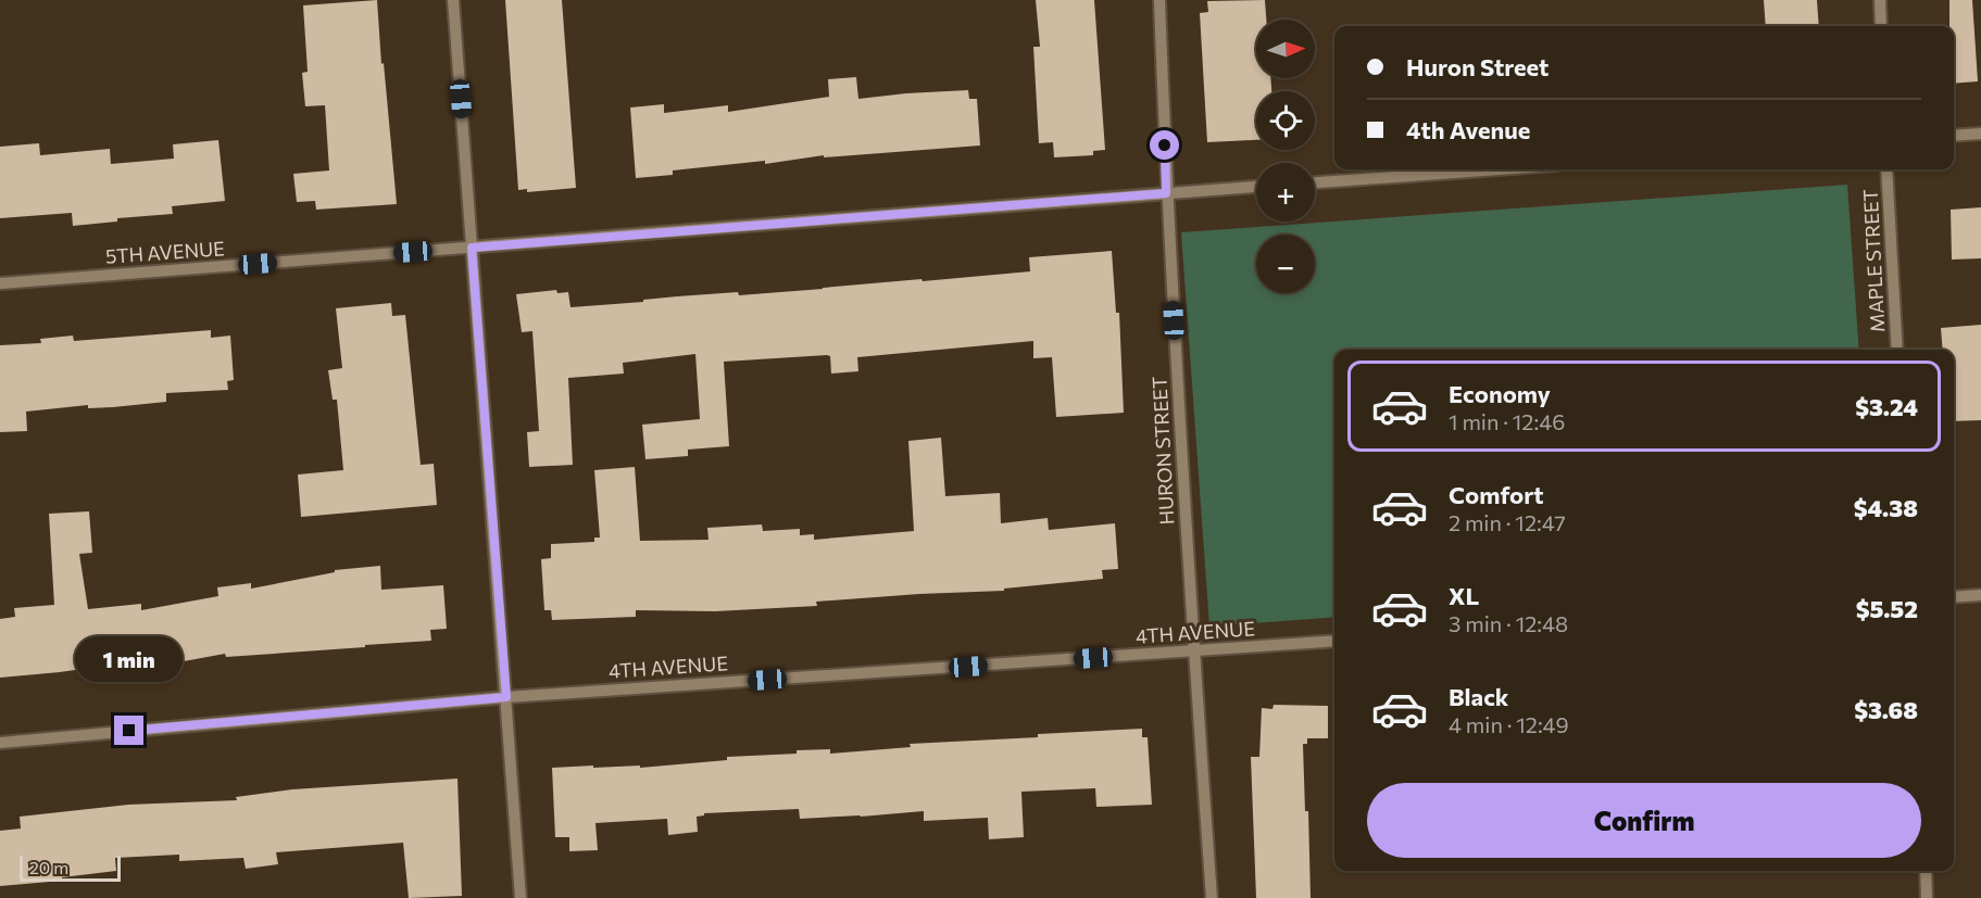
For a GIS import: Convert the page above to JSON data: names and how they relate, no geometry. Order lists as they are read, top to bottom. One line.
{"streets":{"street":["5TH AVENUE","MAPLE STREET","HURON STREET","4TH AVENUE"]},"crossings":[["5TH AVENUE","HURON STREET"],["HURON STREET","4TH AVENUE"]],"scale_bar":"20 m","north":"right","page":{"map_buttons":["+","−"],"banner":["Huron Street","4th Avenue"],"list":[{"name":"Economy","note":"1 min · 12:46","value":"$3.24"},{"name":"Comfort","note":"2 min · 12:47","value":"$4.38"},{"name":"XL","note":"3 min · 12:48","value":"$5.52"},{"name":"Black","note":"4 min · 12:49","value":"$3.68"}],"bubble":"1 min","buttons":"Confirm","scale":"20 m"}}
